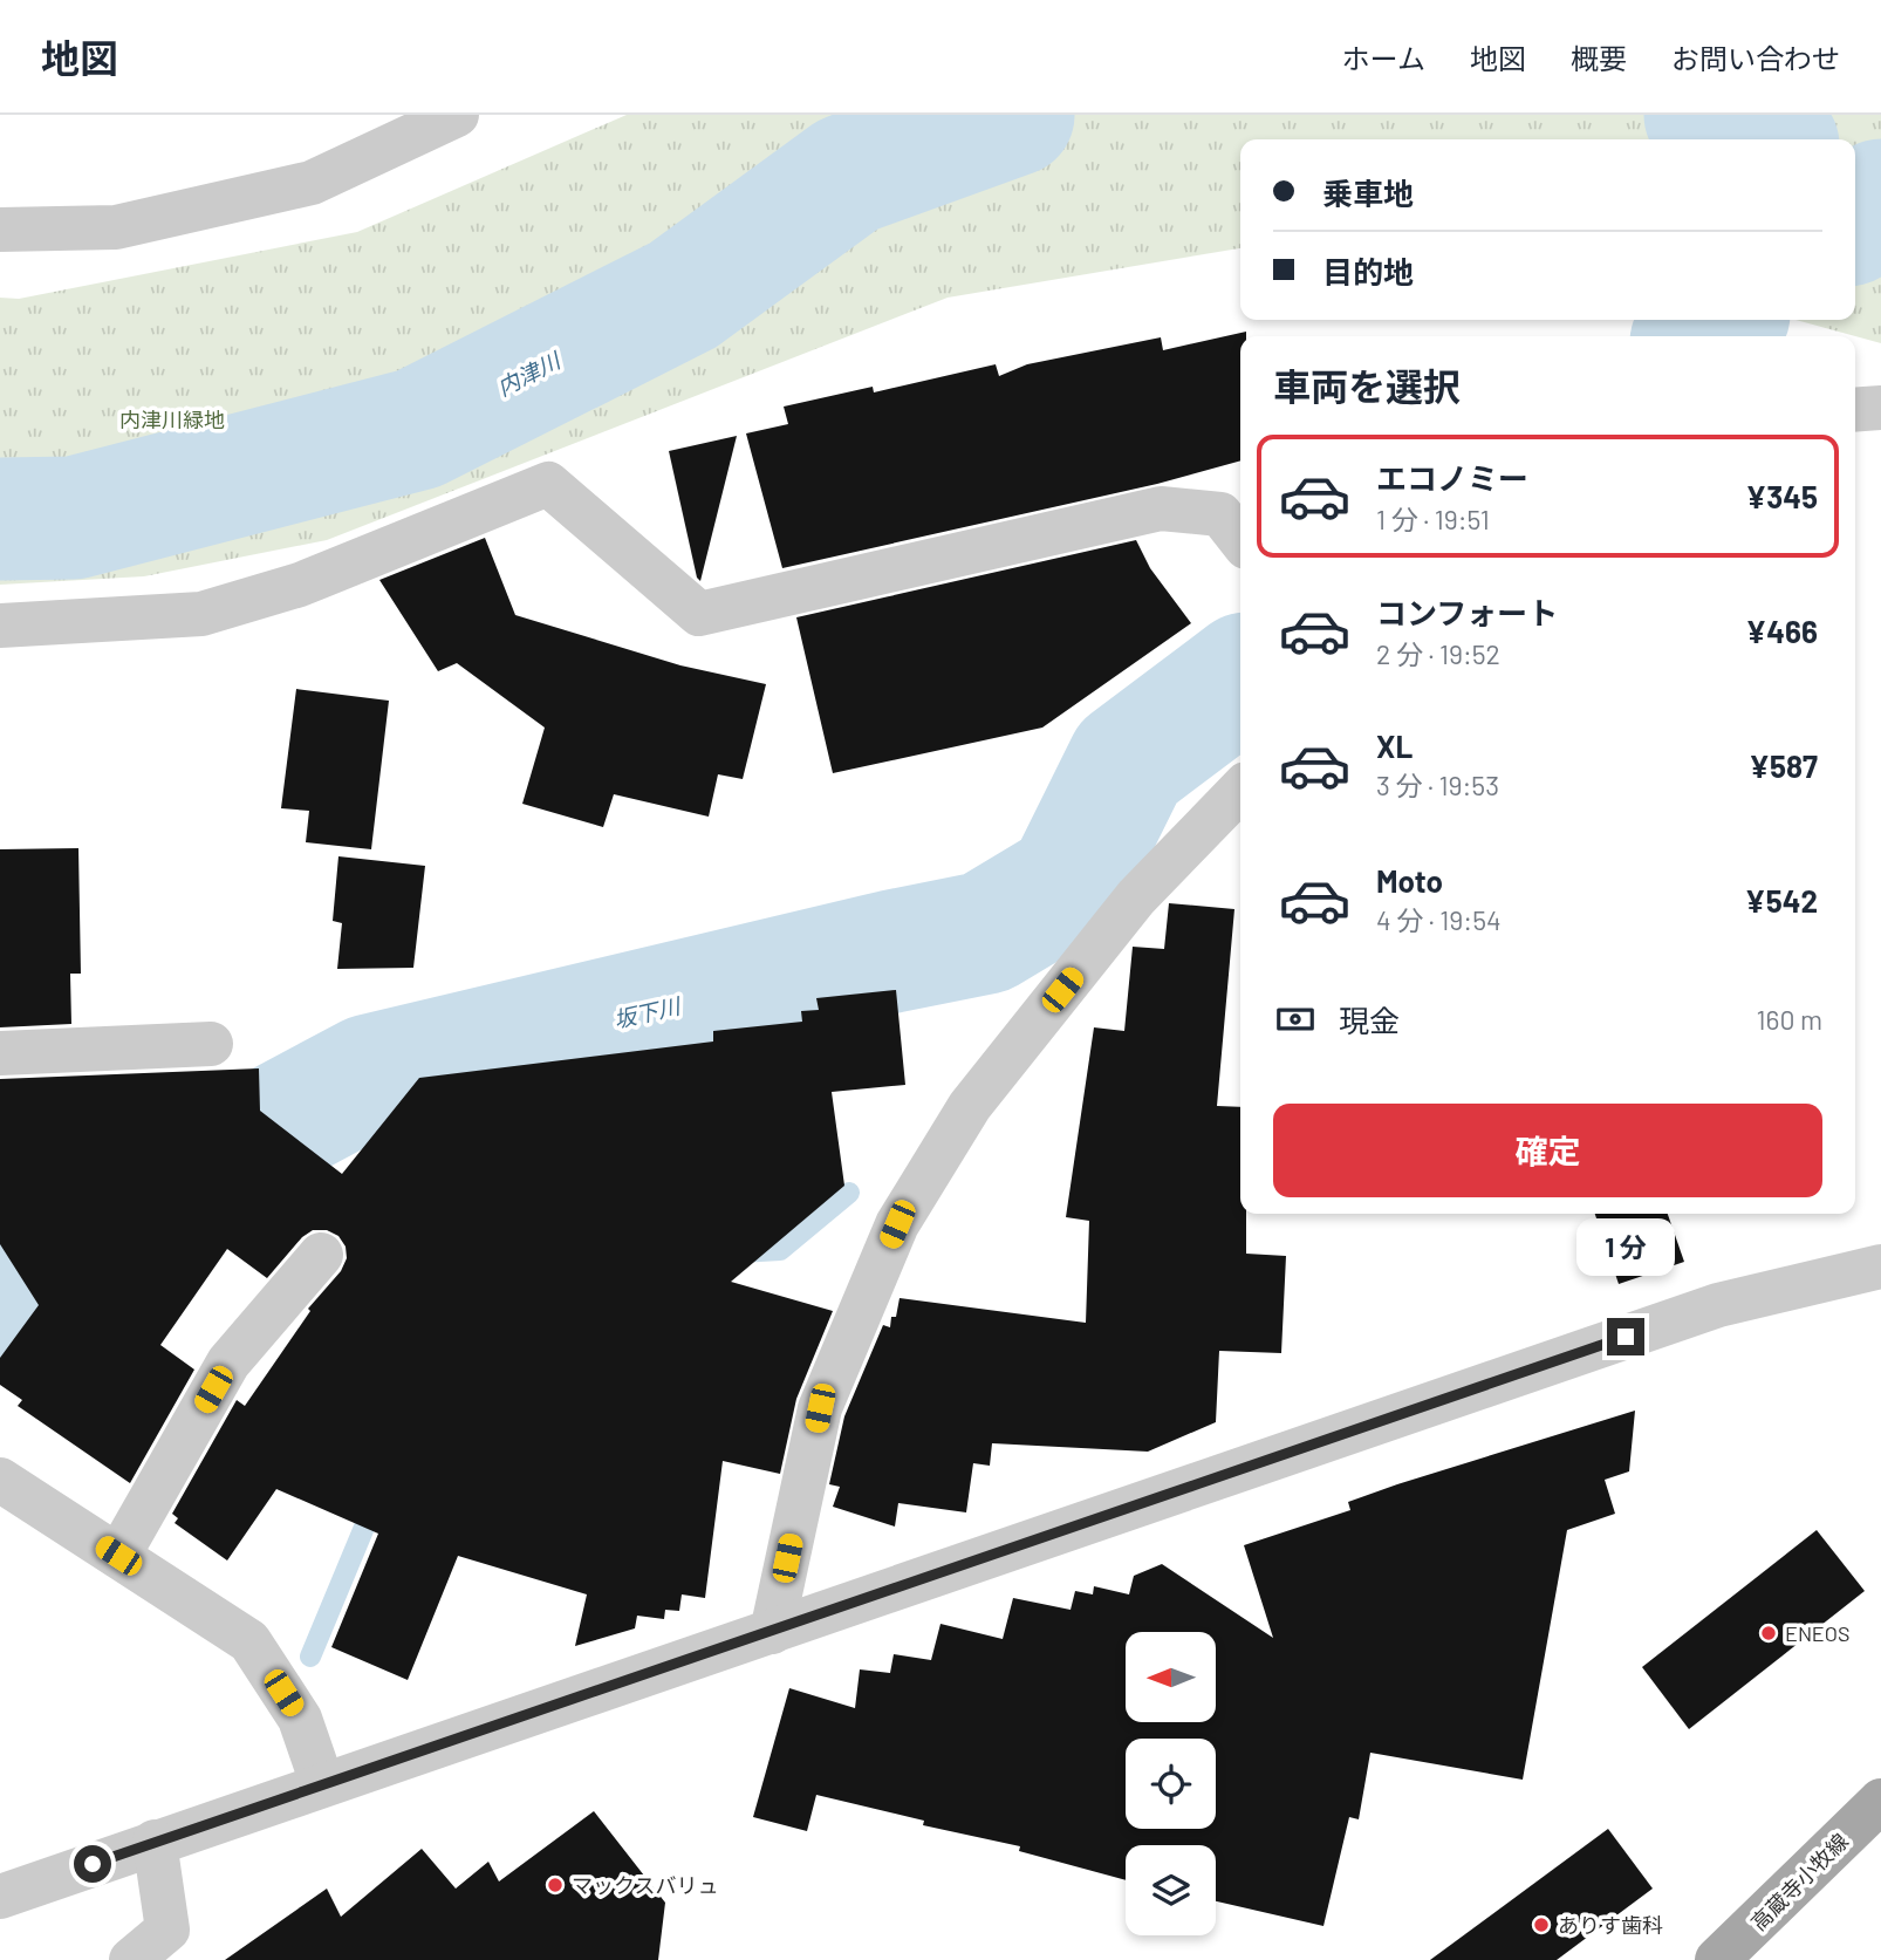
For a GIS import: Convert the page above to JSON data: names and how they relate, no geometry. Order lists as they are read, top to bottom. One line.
{"streets":{"main road":["高蔵寺小牧線"]},"water":["内津川","坂下川"],"parks":["内津川緑地"],"places":["ENEOS","マックスバリュ","ありす歯科"],"north":"left","page":{"header":"地図","nav":["ホーム","地図","概要","お問い合わせ"],"banner":["乗車地","目的地"],"heading":"車両を選択","list":[{"name":"エコノミー","note":"1 分 · 19:51","value":"¥345"},{"name":"コンフォート","note":"2 分 · 19:52","value":"¥466"},{"name":"XL","note":"3 分 · 19:53","value":"¥587"},{"name":"Moto","note":"4 分 · 19:54","value":"¥542"}],"pay":["現金","160 m"],"buttons":"確定","bubble":"1 分"}}
